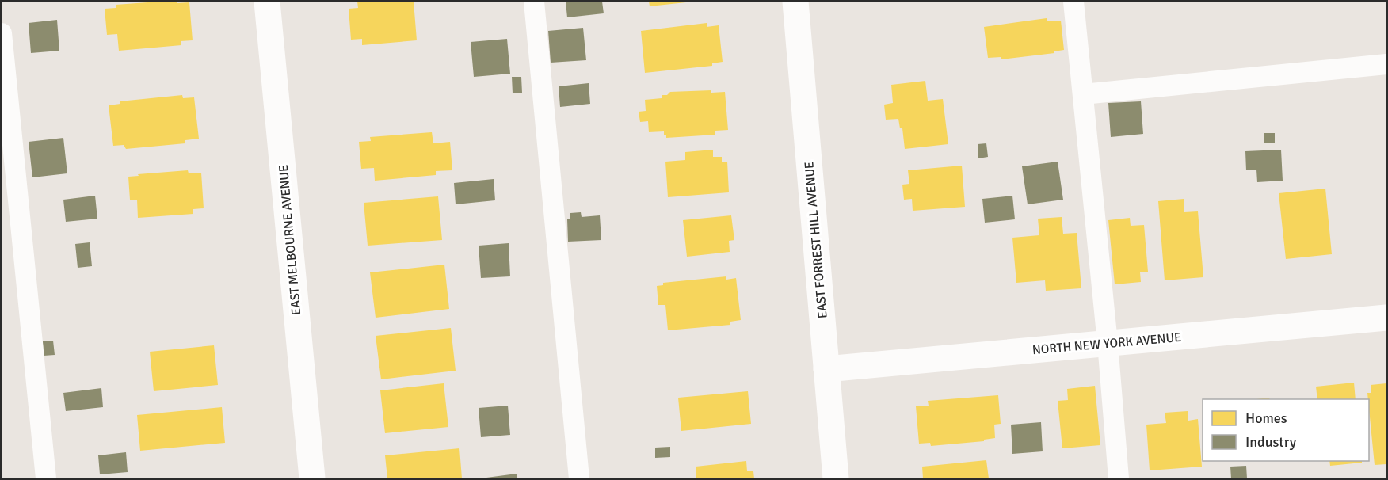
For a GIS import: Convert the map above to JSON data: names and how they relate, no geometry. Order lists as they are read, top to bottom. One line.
{"streets":{"street":["EAST MELBOURNE AVENUE","EAST FORREST HILL AVENUE","NORTH NEW YORK AVENUE"]},"crossings":[["EAST FORREST HILL AVENUE","NORTH NEW YORK AVENUE"]],"legend":["Homes","Industry"]}
